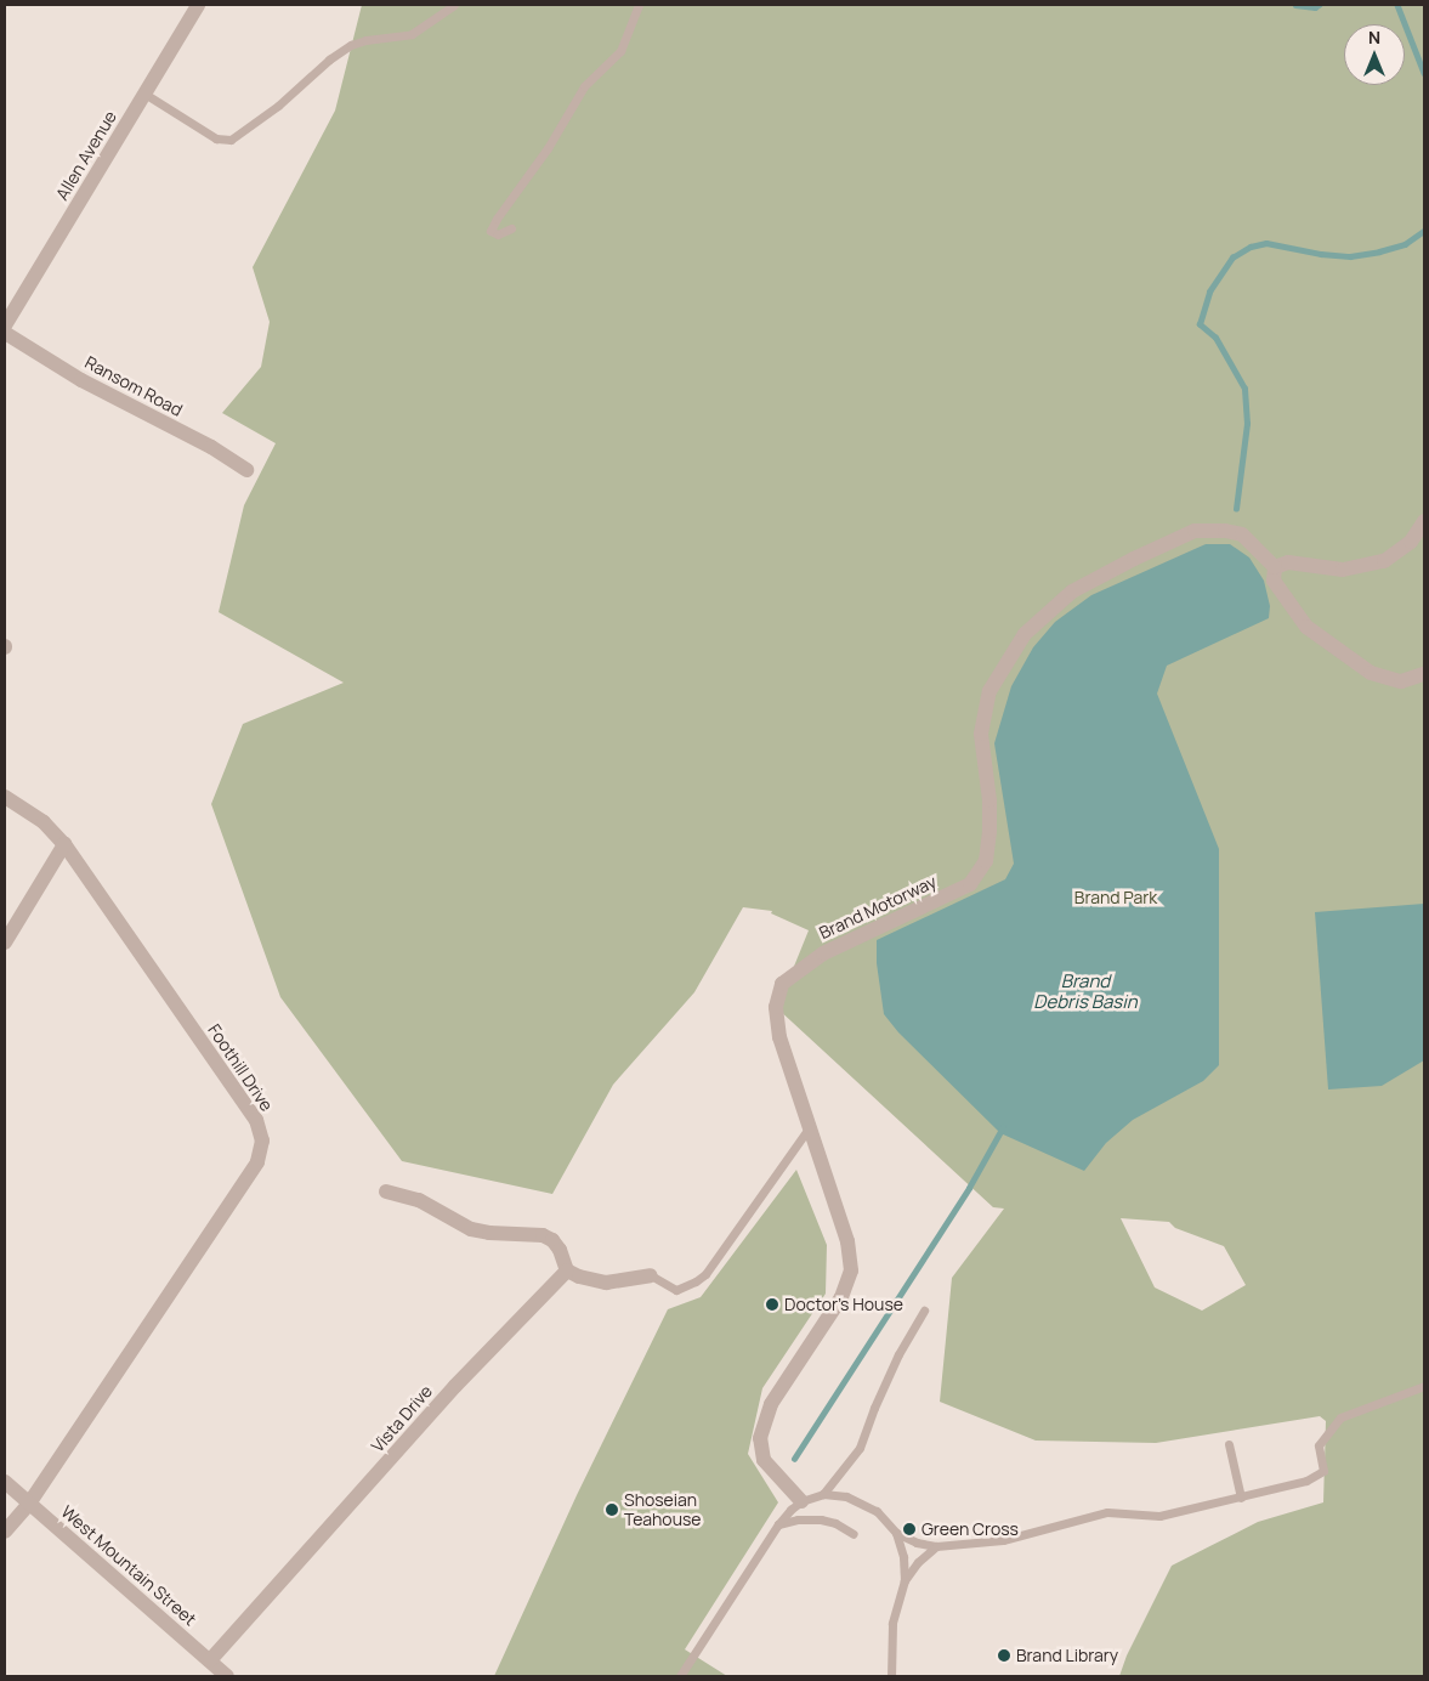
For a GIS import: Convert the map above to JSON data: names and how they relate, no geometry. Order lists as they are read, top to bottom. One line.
{"streets":{"street":["Allen Avenue","Ransom Road","Brand Motorway","Foothill Drive","Vista Drive","West Mountain Street"]},"crossings":[["Foothill Drive","West Mountain Street"],["Vista Drive","West Mountain Street"]],"water":["Brand Debris Basin"],"parks":["Brand Park"],"places":["Doctor's House","Shoseian Teahouse","Green Cross","Brand Library"],"north":"top"}
